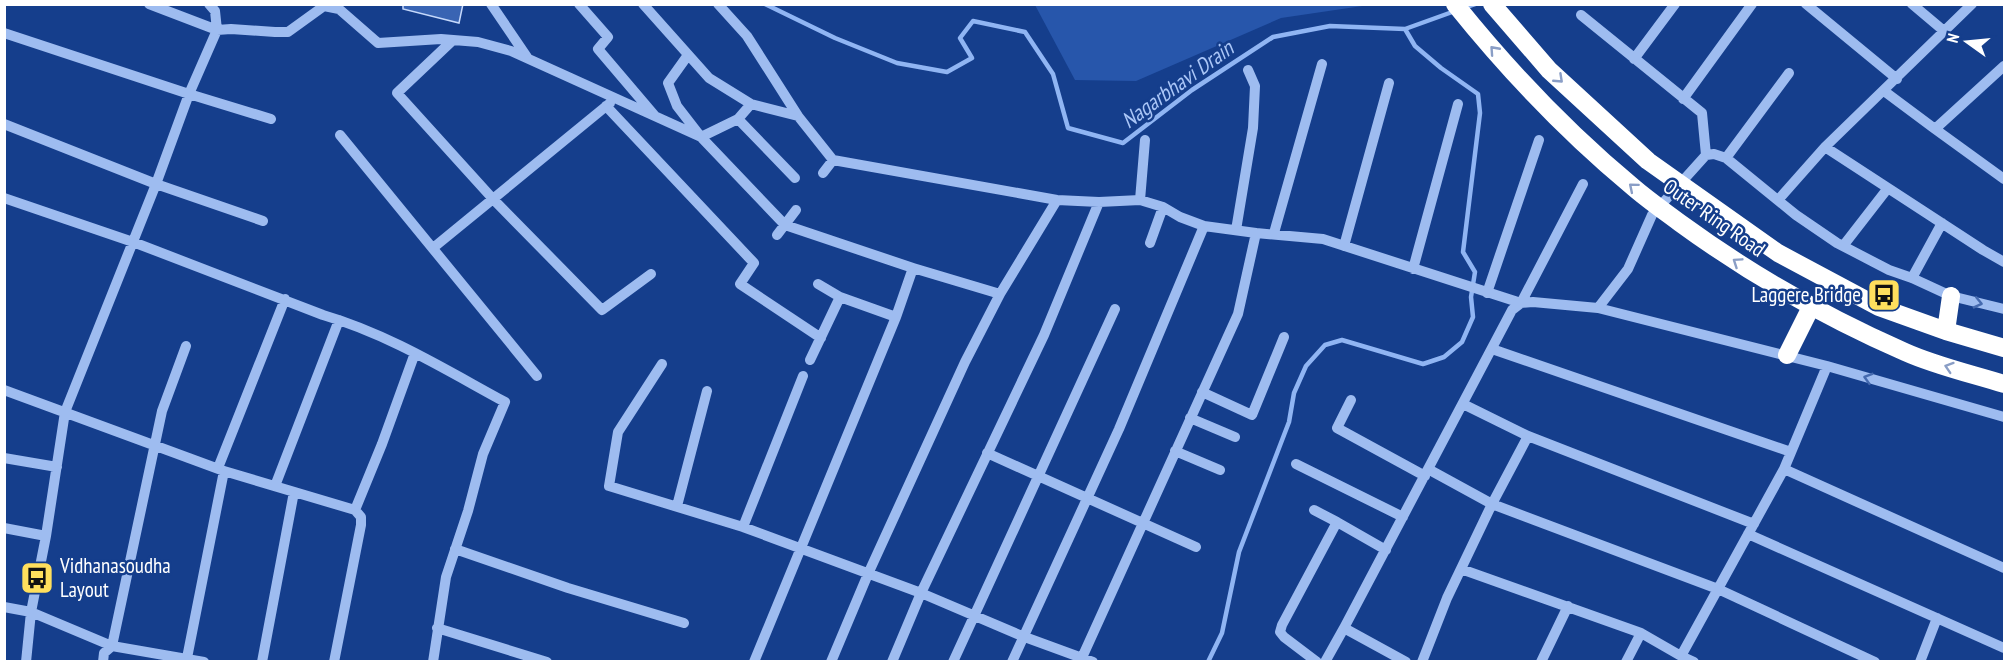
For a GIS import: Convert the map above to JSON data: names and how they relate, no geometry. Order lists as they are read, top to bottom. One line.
{"streets":{"highway":["Outer Ring Road"]},"water":["Nagarbhavi Drain"],"places":{"bus stop":["Laggere Bridge","Vidhanasoudha Layout"]},"north":"left"}
